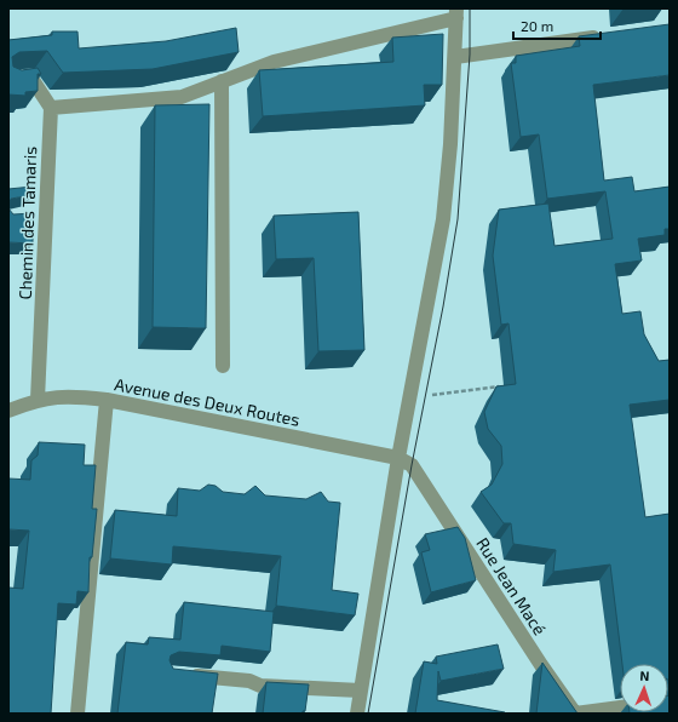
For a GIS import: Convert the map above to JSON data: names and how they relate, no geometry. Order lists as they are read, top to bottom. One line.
{"streets":{"street":["Chemin des Tamaris","Avenue des Deux Routes","Rue Jean Macé"]},"crossings":[["Chemin des Tamaris","Avenue des Deux Routes"],["Avenue des Deux Routes","Rue Jean Macé"]],"scale_bar":"20 m","north":"top"}
